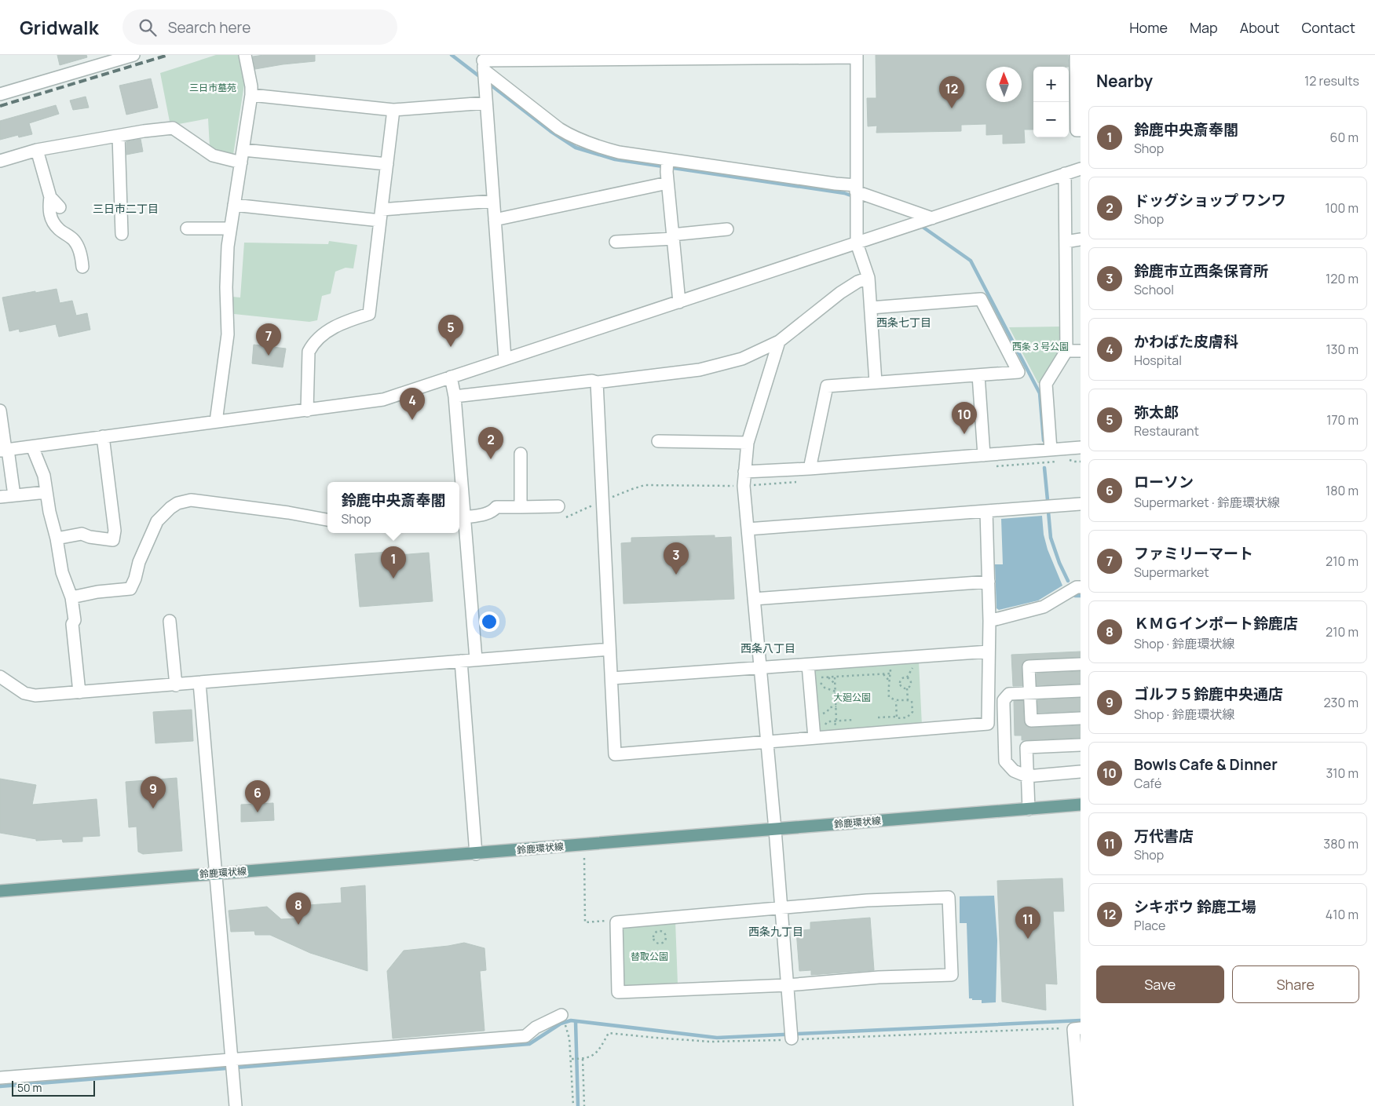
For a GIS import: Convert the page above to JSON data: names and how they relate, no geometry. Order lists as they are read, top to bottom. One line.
{"streets":{"main road":["鈴鹿環状線"]},"districts":["三日市二丁目","西条七丁目","西条八丁目","西条九丁目"],"parks":["三日市墓苑","西条３号公園","大廻公園","替取公園"],"scale_bar":"50 m","north":"top","page":{"header":"Gridwalk","search":"Search here","nav":["Home","Map","About","Contact"],"heading":["Nearby","12 results"],"map_buttons":["+","−"],"pins":["12","5","7","4","10","2","3","1","9","6","8","11"],"list":[{"mark":"1","name":"鈴鹿中央斎奉閣","note":"Shop","value":"60 m"},{"mark":"2","name":"ドッグショップ ワンワ","note":"Shop","value":"100 m"},{"mark":"3","name":"鈴鹿市立西条保育所","note":"School","value":"120 m"},{"mark":"4","name":"かわばた皮膚科","note":"Hospital","value":"130 m"},{"mark":"5","name":"弥太郎","note":"Restaurant","value":"170 m"},{"mark":"6","name":"ローソン","note":"Supermarket · 鈴鹿環状線","value":"180 m"},{"mark":"7","name":"ファミリーマート","note":"Supermarket","value":"210 m"},{"mark":"8","name":"ＫＭＧインポート鈴鹿店","note":"Shop · 鈴鹿環状線","value":"210 m"},{"mark":"9","name":"ゴルフ５鈴鹿中央通店","note":"Shop · 鈴鹿環状線","value":"230 m"},{"mark":"10","name":"Bowls Cafe & Dinner","note":"Café","value":"310 m"},{"mark":"11","name":"万代書店","note":"Shop","value":"380 m"},{"mark":"12","name":"シキボウ 鈴鹿工場","note":"Place","value":"410 m"}],"popup":["鈴鹿中央斎奉閣","Shop"],"buttons":["Save","Share"],"scale":"50 m"}}
